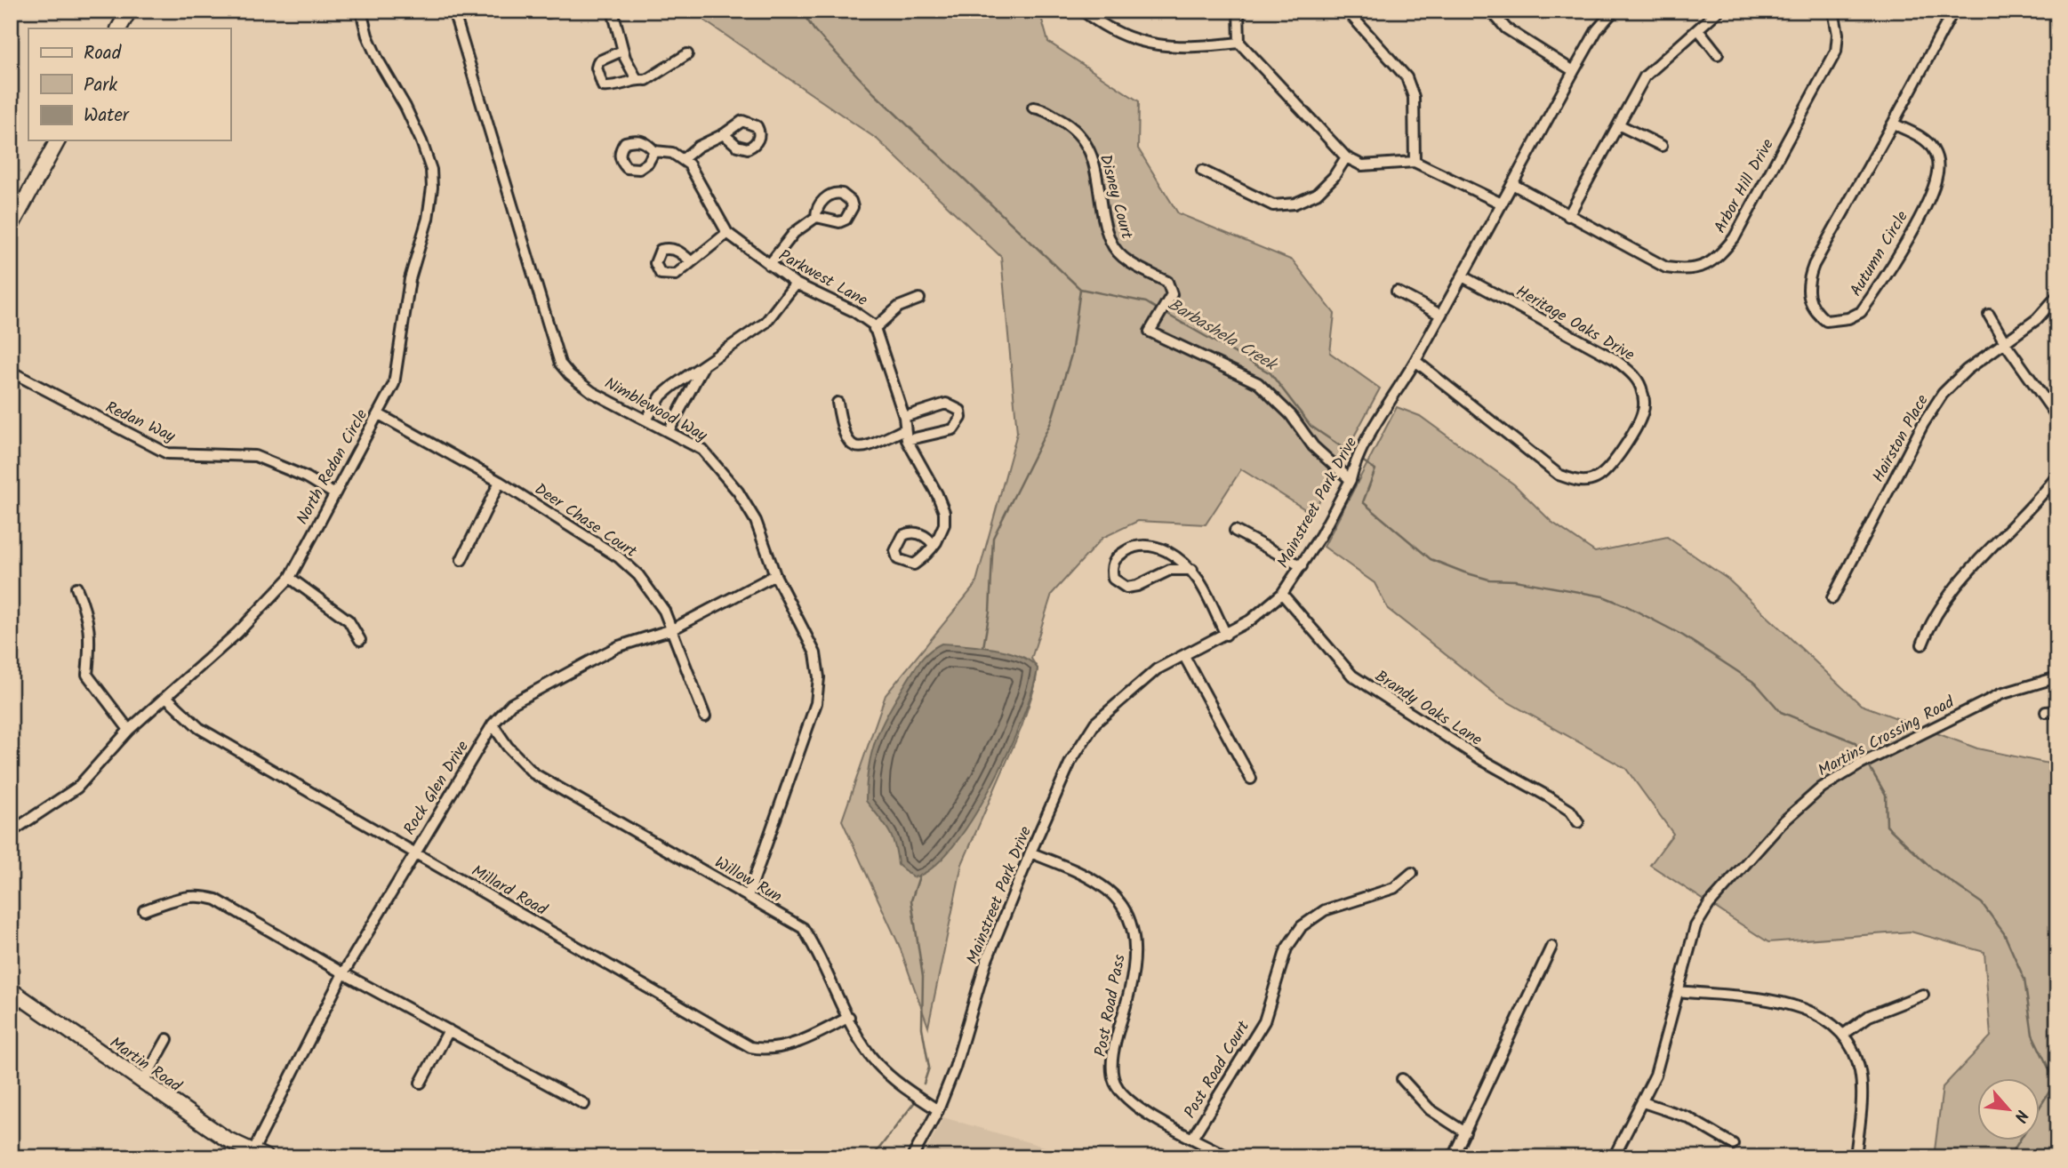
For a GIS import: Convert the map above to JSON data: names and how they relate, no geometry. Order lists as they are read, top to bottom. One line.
{"streets":{"street":["Arbor Hill Drive","Disney Court","Autumn Circle","Parkwest Lane","Heritage Oaks Drive","Nimblewood Way","Redan Way","Hairston Place","North Redan Circle","Mainstreet Park Drive","Deer Chase Court","Brandy Oaks Lane","Martins Crossing Road","Rock Glen Drive","Willow Run","Millard Road","Post Road Pass","Martin Road","Post Road Court"]},"crossings":[["Arbor Hill Drive","Mainstreet Park Drive"],["Disney Court","Mainstreet Park Drive"],["Heritage Oaks Drive","Mainstreet Park Drive"],["Nimblewood Way","Rock Glen Drive"],["Nimblewood Way","Willow Run"],["Redan Way","North Redan Circle"],["North Redan Circle","Deer Chase Court"],["North Redan Circle","Millard Road"],["Mainstreet Park Drive","Brandy Oaks Lane"],["Mainstreet Park Drive","Willow Run"],["Mainstreet Park Drive","Post Road Pass"],["Deer Chase Court","Rock Glen Drive"],["Rock Glen Drive","Willow Run"],["Rock Glen Drive","Millard Road"],["Rock Glen Drive","Martin Road"],["Willow Run","Millard Road"],["Post Road Pass","Post Road Court"]],"water":["Barbashela Creek"],"legend":["Road","Park","Water"],"north":"bottom right"}
